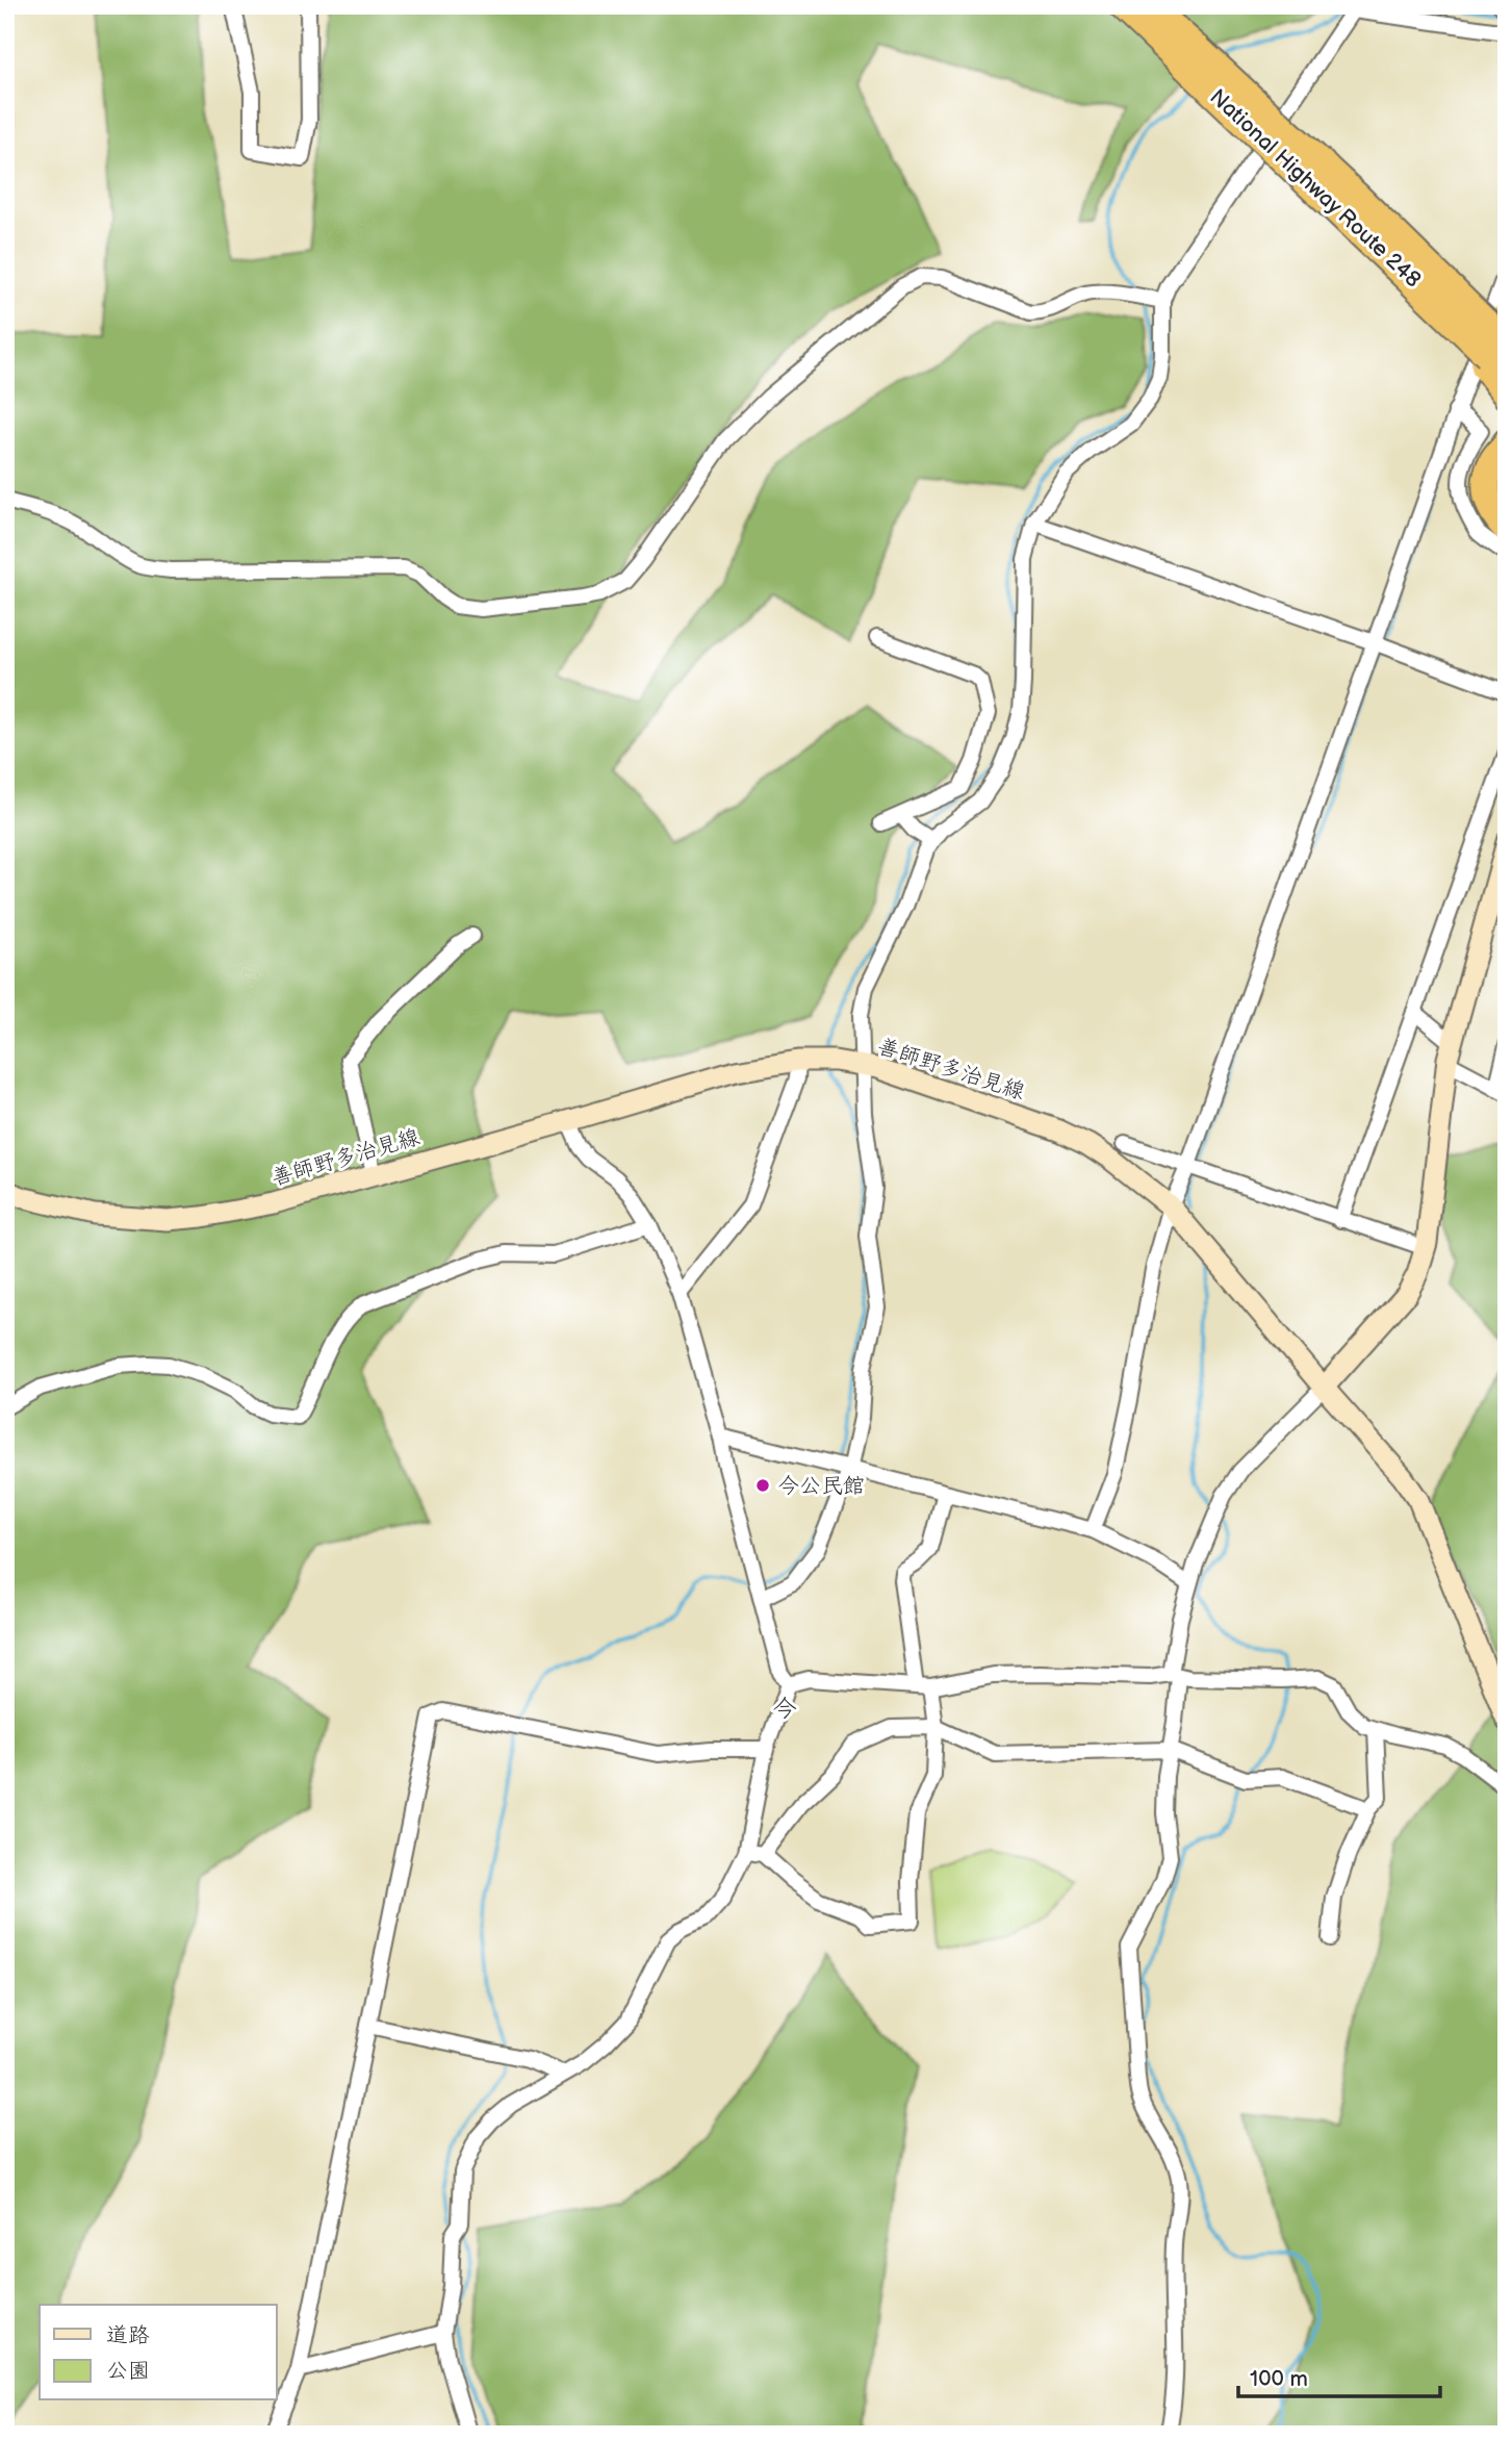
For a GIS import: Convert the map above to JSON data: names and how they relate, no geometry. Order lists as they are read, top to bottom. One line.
{"streets":{"highway":["National Highway Route 248"],"main road":["善師野多治見線"]},"districts":["今"],"places":["今公民館"],"legend":["道路","公園"],"scale_bar":"100 m"}
